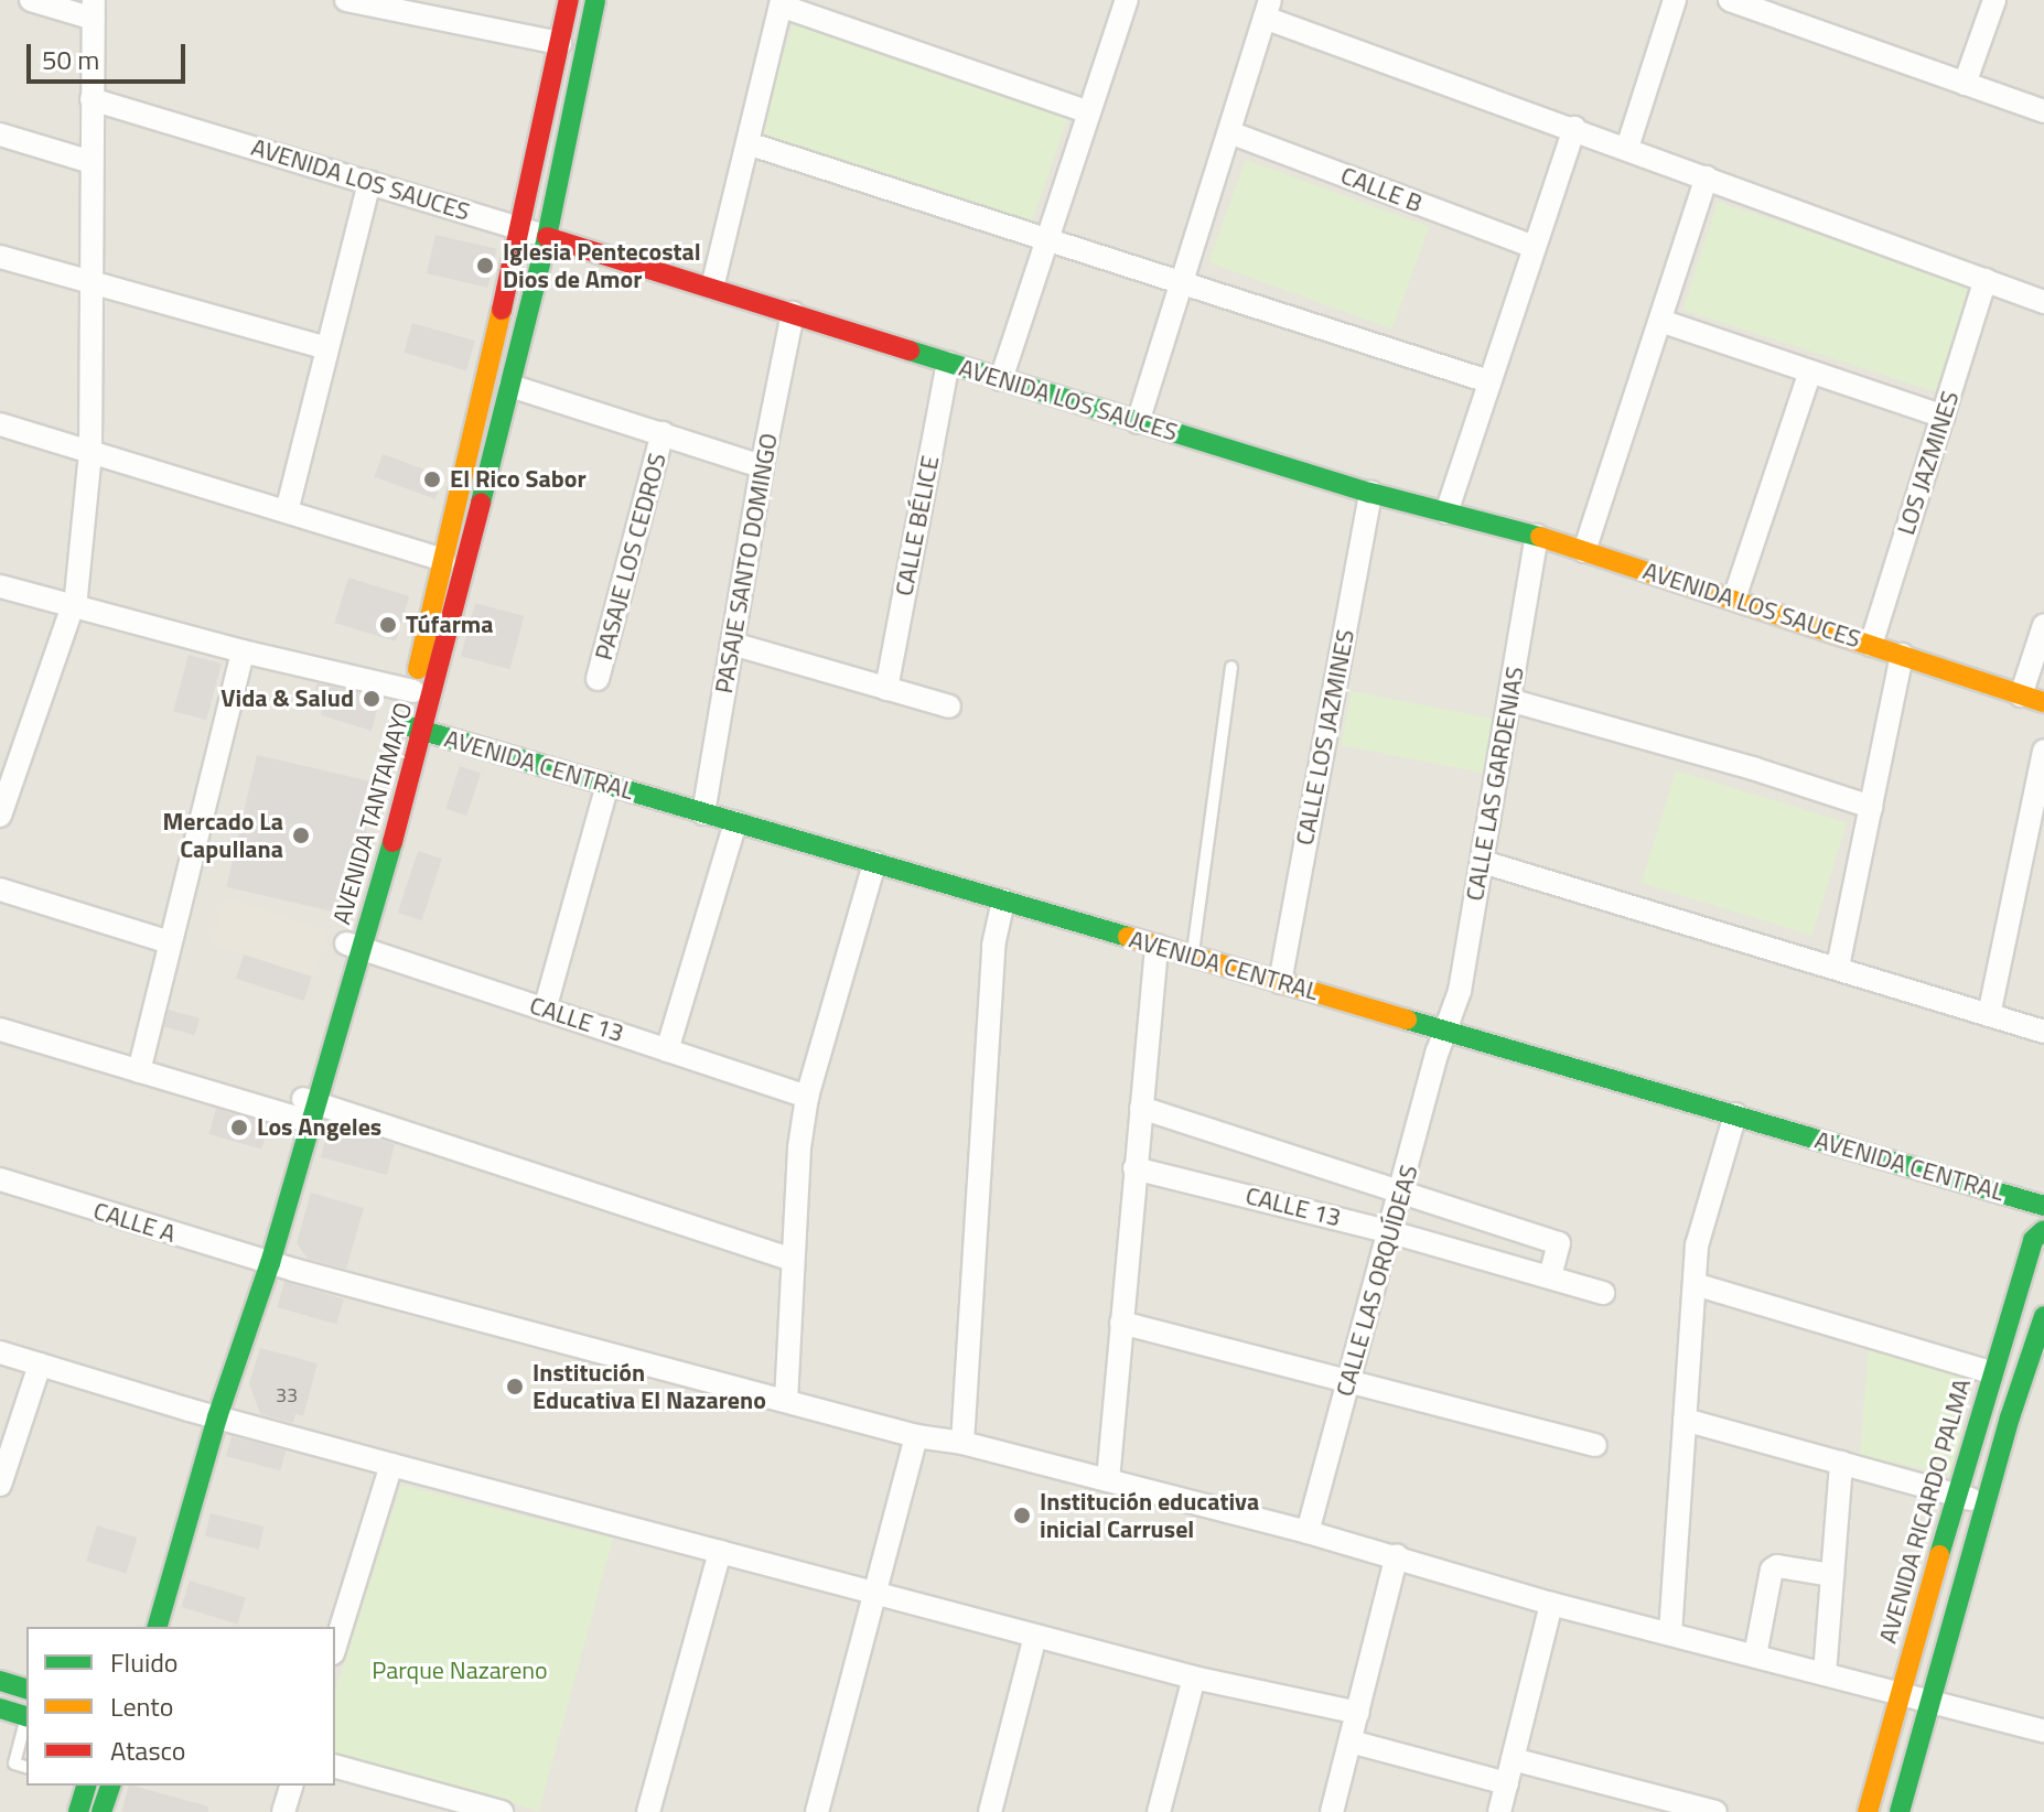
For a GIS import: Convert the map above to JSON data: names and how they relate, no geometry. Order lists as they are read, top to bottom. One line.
{"streets":{"street":["AVENIDA LOS SAUCES","CALLE B","LOS JAZMINES","CALLE BÉLICE","PASAJE LOS CEDROS","PASAJE SANTO DOMINGO","CALLE LOS JAZMINES","AVENIDA CENTRAL","CALLE LAS GARDENIAS","AVENIDA TANTAMAYO","CALLE 13","CALLE A","CALLE LAS ORQUÍDEAS","AVENIDA RICARDO PALMA"]},"crossings":[["AVENIDA LOS SAUCES","LOS JAZMINES"],["AVENIDA LOS SAUCES","CALLE BÉLICE"],["AVENIDA LOS SAUCES","PASAJE SANTO DOMINGO"],["AVENIDA LOS SAUCES","CALLE LOS JAZMINES"],["AVENIDA LOS SAUCES","CALLE LAS GARDENIAS"],["AVENIDA LOS SAUCES","AVENIDA TANTAMAYO"],["PASAJE SANTO DOMINGO","AVENIDA CENTRAL"],["CALLE LOS JAZMINES","AVENIDA CENTRAL"],["AVENIDA CENTRAL","CALLE LAS GARDENIAS"],["AVENIDA CENTRAL","AVENIDA TANTAMAYO"],["AVENIDA CENTRAL","CALLE LAS ORQUÍDEAS"],["CALLE LAS GARDENIAS","CALLE LAS ORQUÍDEAS"],["AVENIDA TANTAMAYO","CALLE 13"],["AVENIDA TANTAMAYO","CALLE A"],["CALLE 13","CALLE LAS ORQUÍDEAS"],["CALLE A","CALLE LAS ORQUÍDEAS"],["CALLE A","AVENIDA RICARDO PALMA"]],"parks":["Parque Nazareno"],"places":["Iglesia Pentecostal Dios de Amor","El Rico Sabor","Túfarma","Vida & Salud","Mercado La Capullana","Los Angeles","Institución Educativa El Nazareno","Institución educativa inicial Carrusel"],"house_numbers":["33"],"legend":["Fluido","Lento","Atasco"],"scale_bar":"50 m"}
